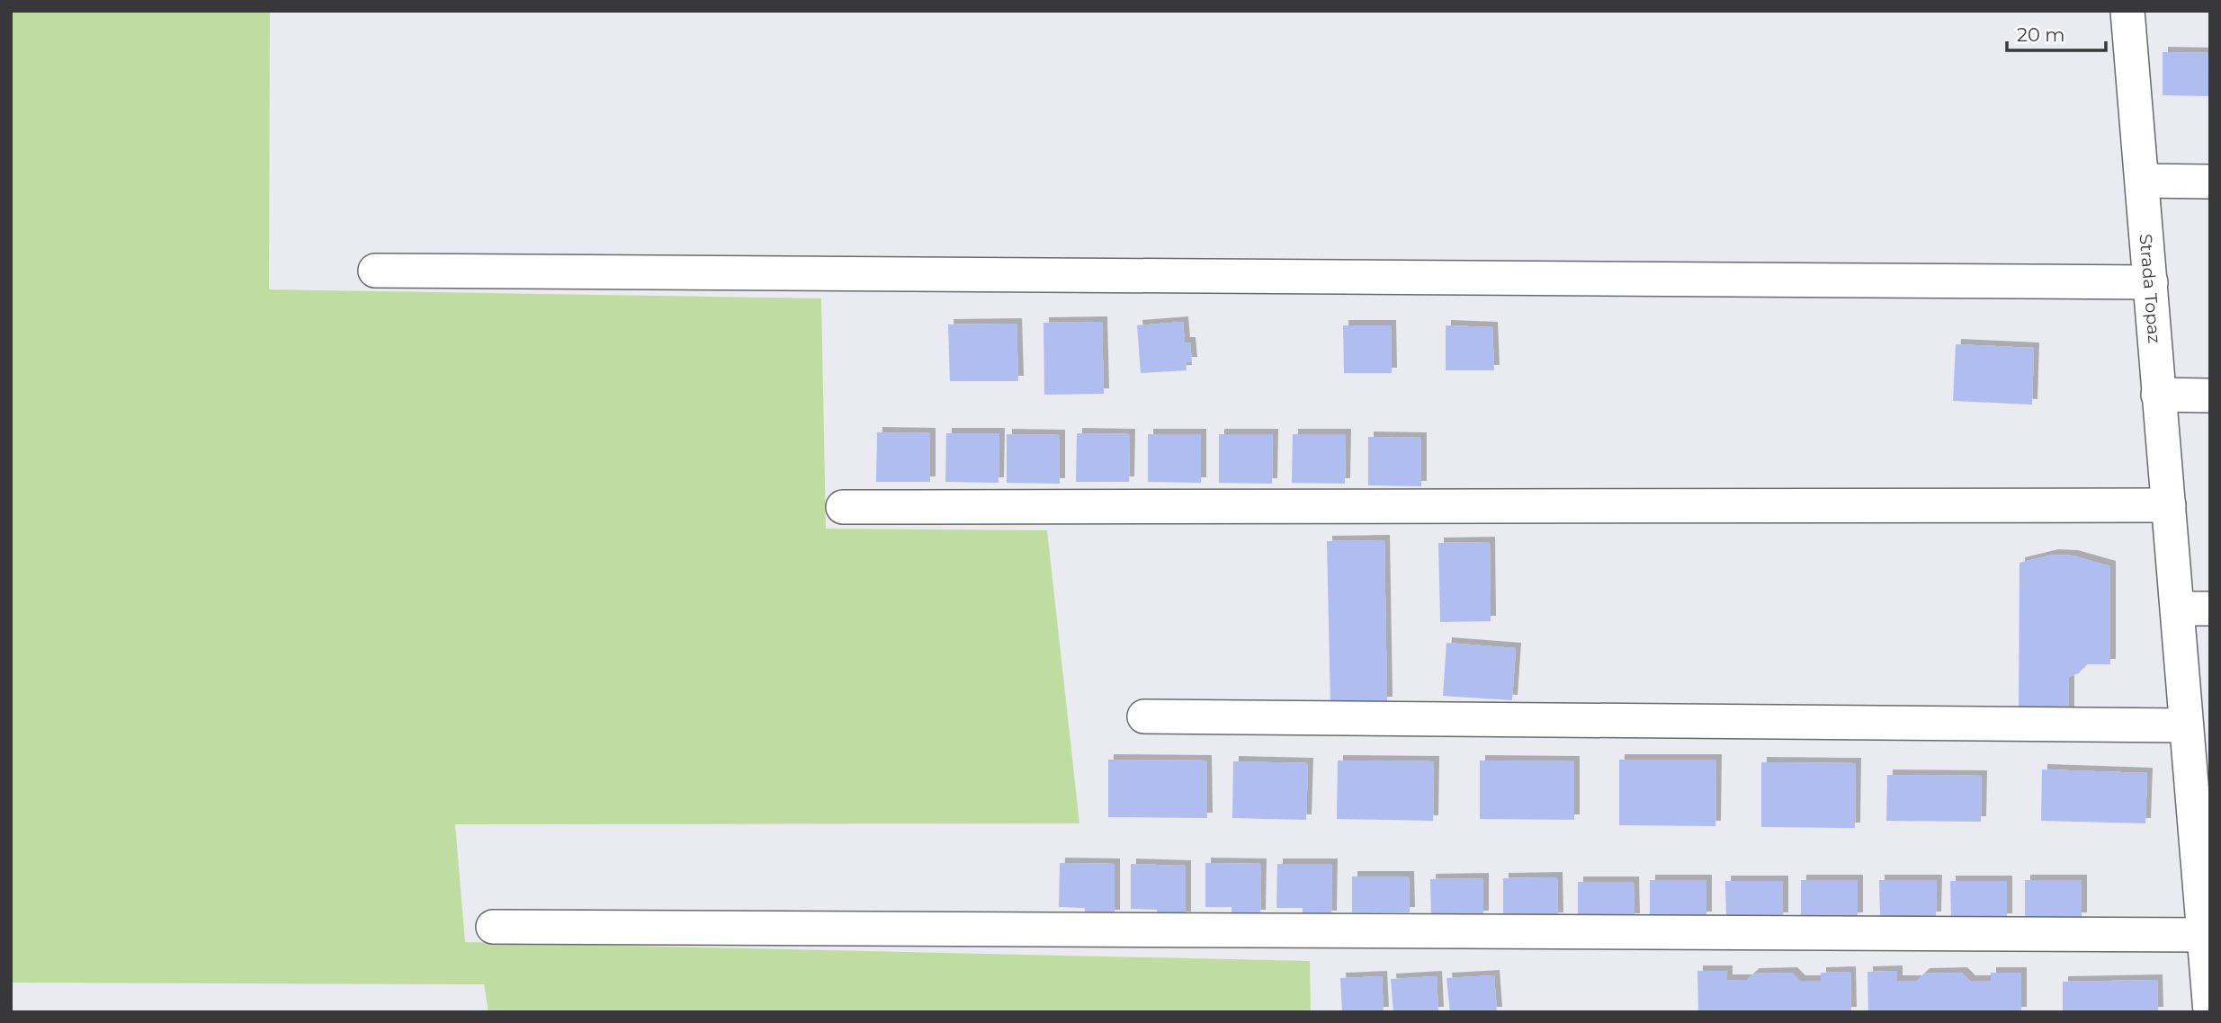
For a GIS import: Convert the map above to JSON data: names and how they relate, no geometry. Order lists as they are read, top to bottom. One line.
{"streets":{"street":["Strada Topaz"]},"scale_bar":"20 m"}
